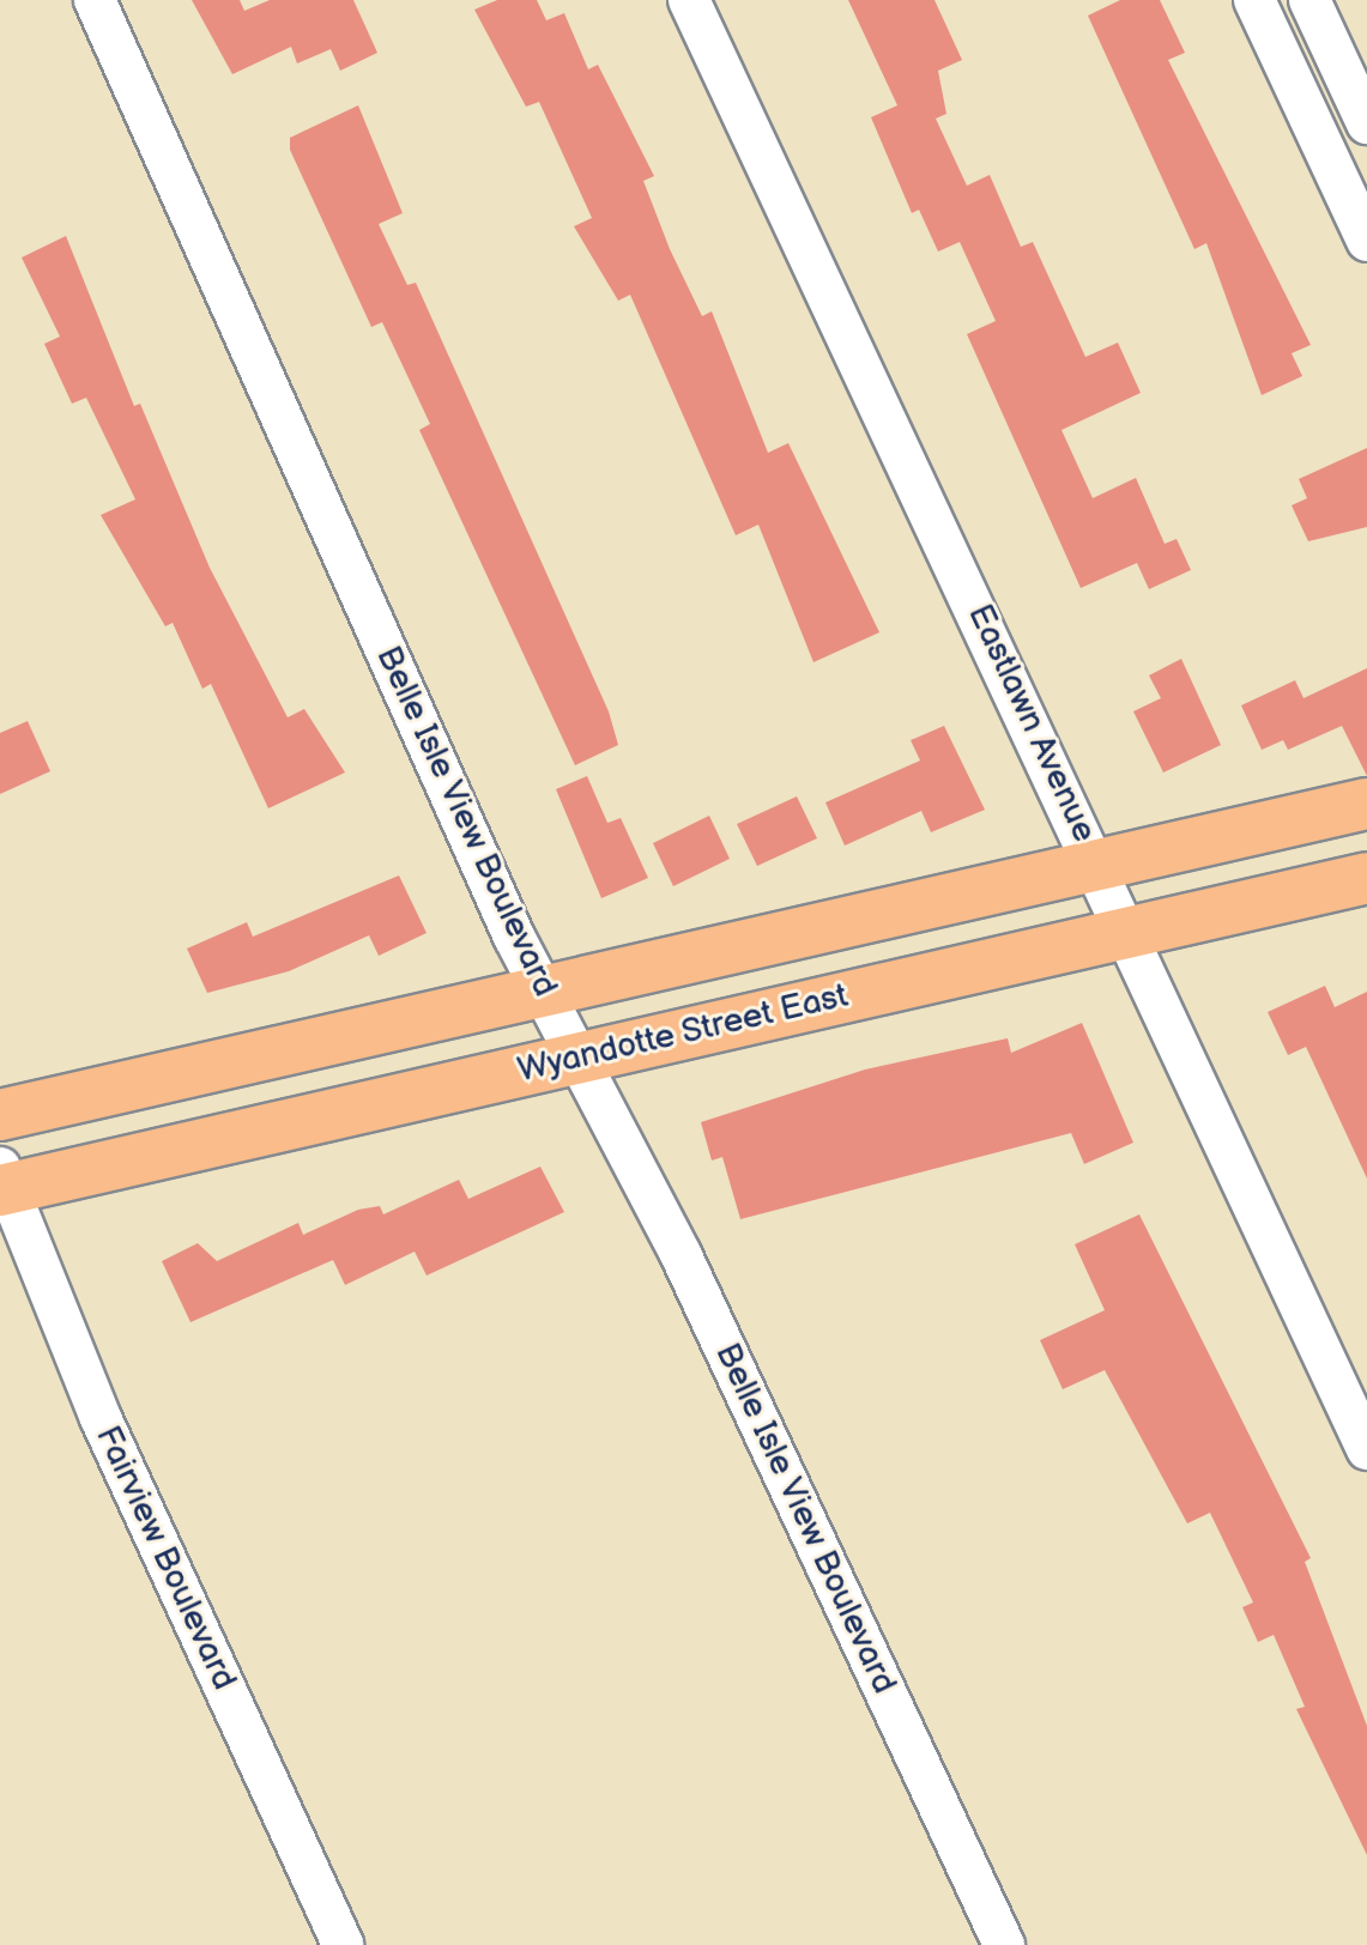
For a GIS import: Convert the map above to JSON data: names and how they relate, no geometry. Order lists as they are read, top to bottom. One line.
{"streets":{"main road":["Wyandotte Street East"],"street":["Eastlawn Avenue","Belle Isle View Boulevard","Fairview Boulevard"]},"crossings":[["Eastlawn Avenue","Wyandotte Street East"],["Belle Isle View Boulevard","Wyandotte Street East"],["Wyandotte Street East","Fairview Boulevard"]]}
